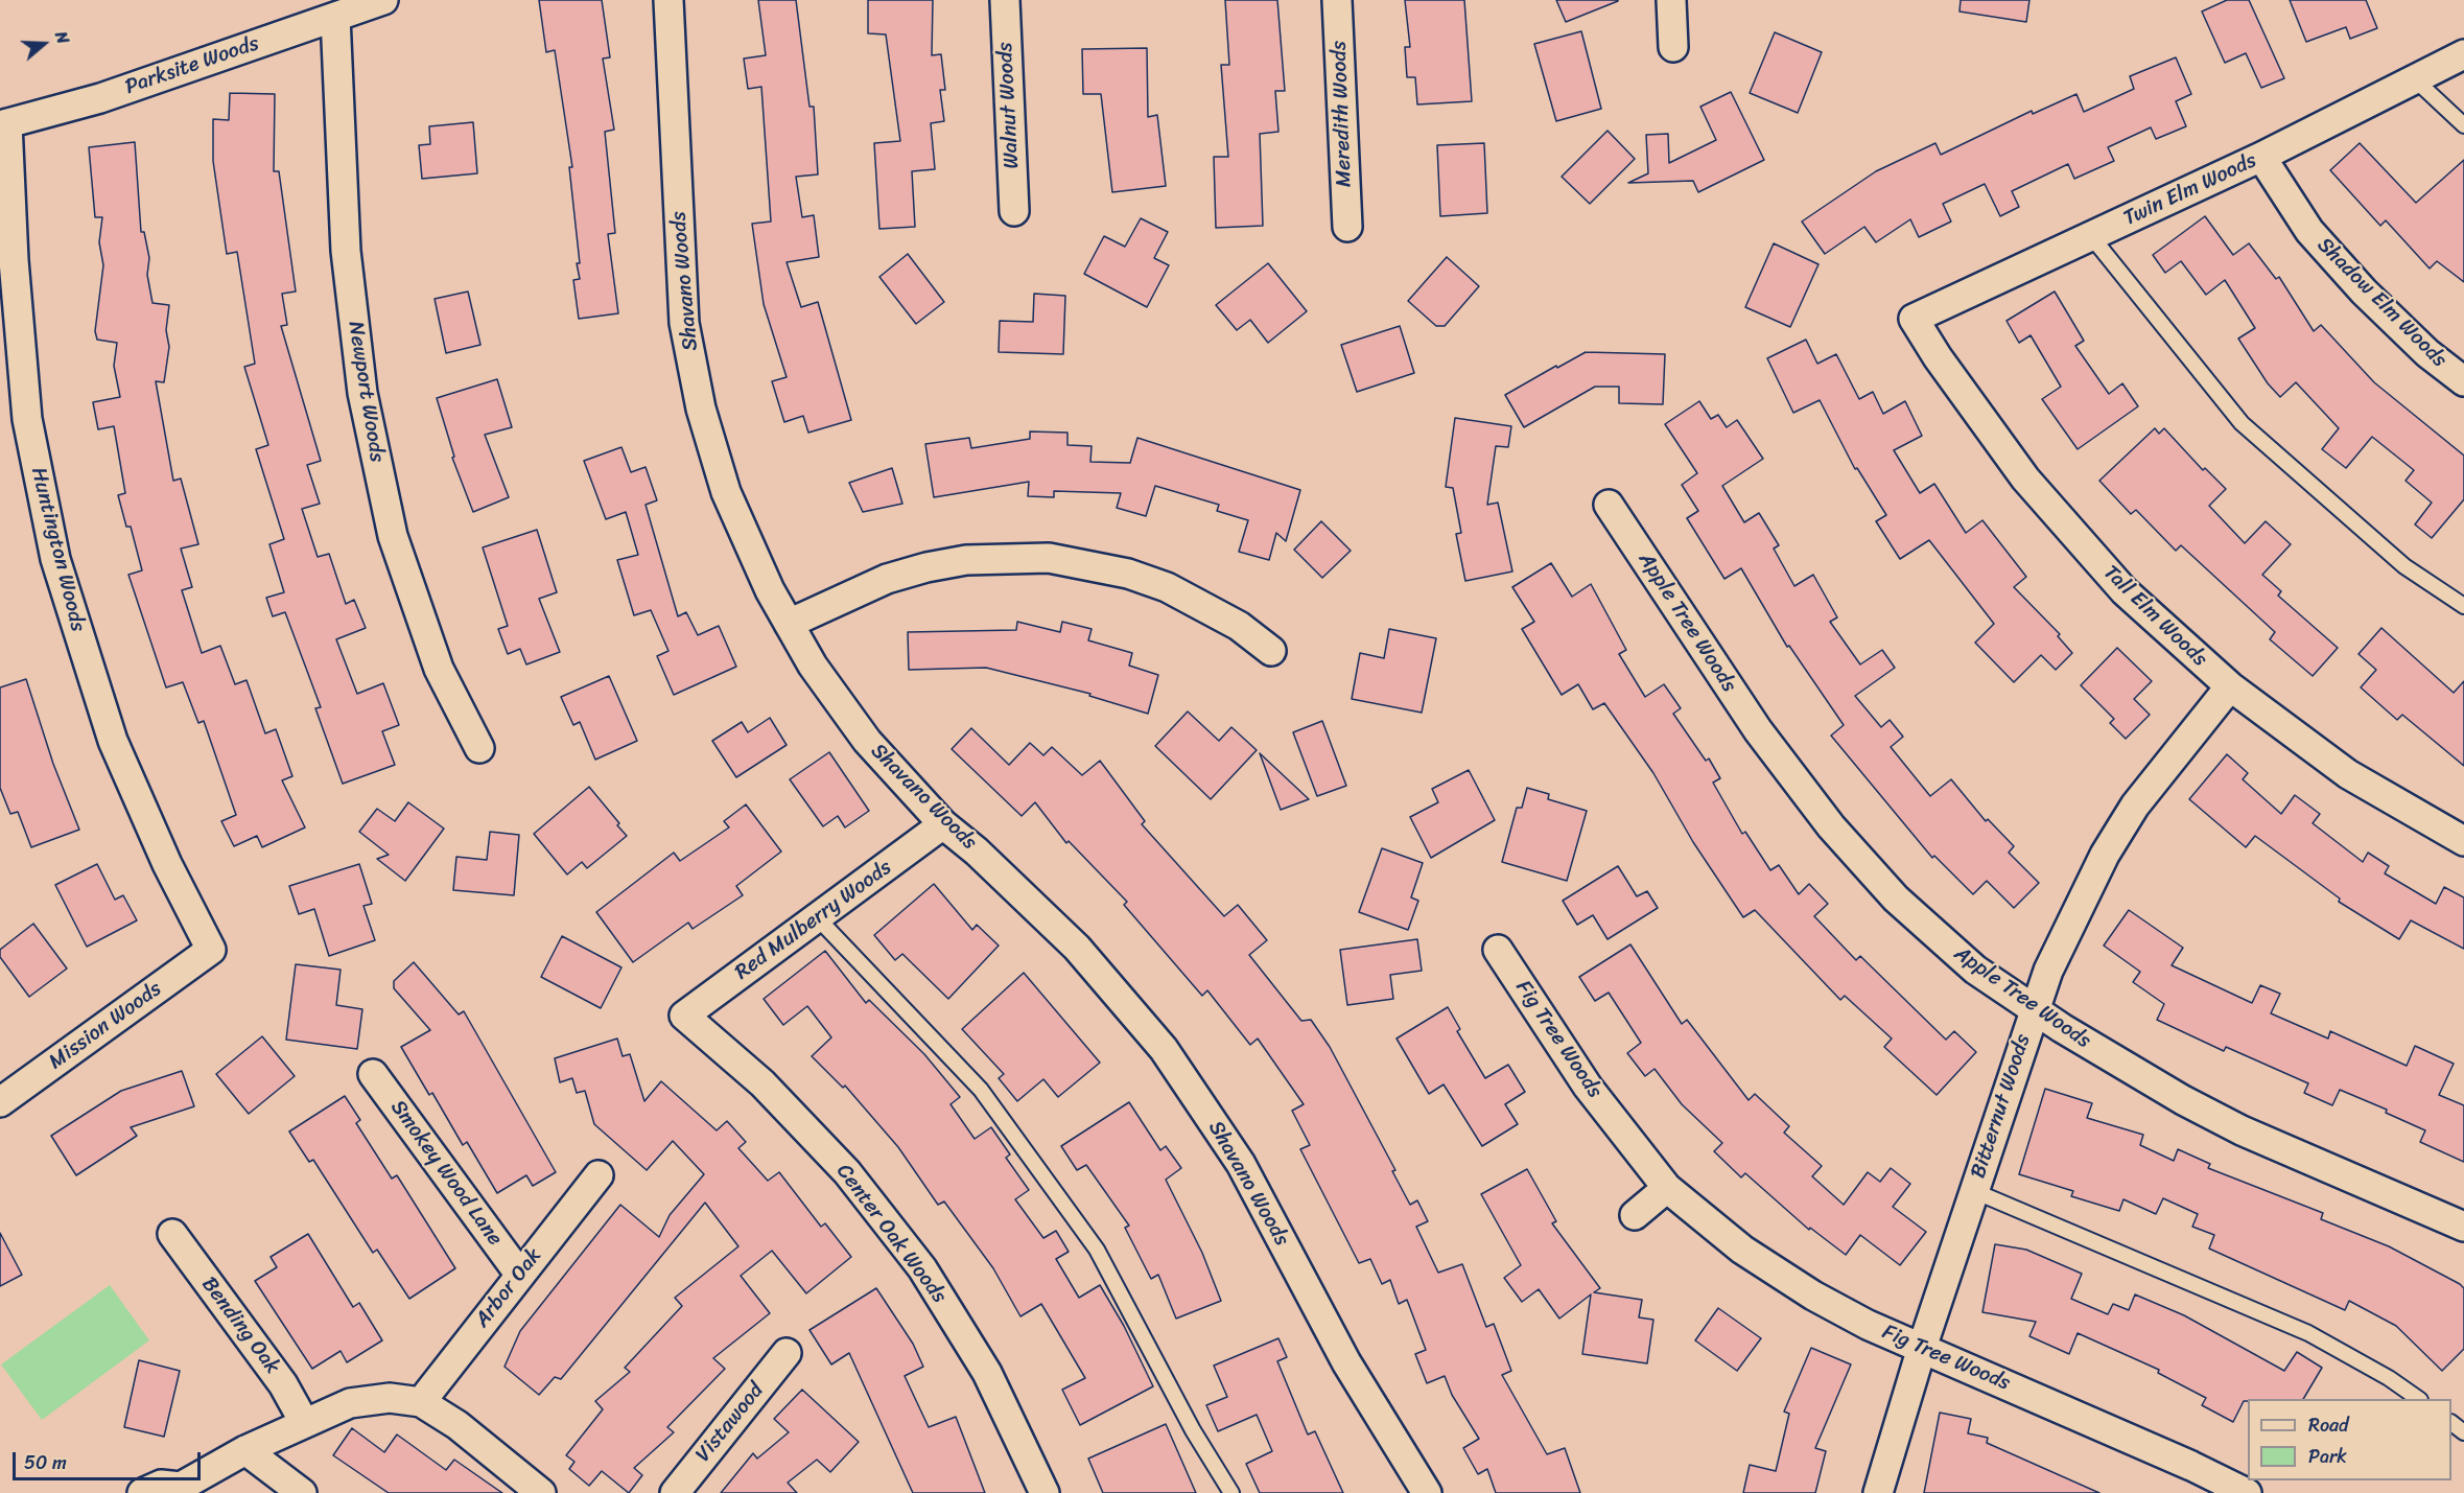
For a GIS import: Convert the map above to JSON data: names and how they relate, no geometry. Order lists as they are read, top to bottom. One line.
{"streets":{"street":["Parksite Woods","Walnut Woods","Meredith Woods","Twin Elm Woods","Shavano Woods","Shadow Elm Woods","Newport Woods","Huntington Woods","Tall Elm Woods","Apple Tree Woods","Red Mulberry Woods","Mission Woods","Fig Tree Woods","Bitternut Woods","Smokey Wood Lane","Center Oak Woods","Arbor Oak","Bending Oak","Vistawood"]},"crossings":[["Parksite Woods","Newport Woods"],["Parksite Woods","Huntington Woods"],["Twin Elm Woods","Shadow Elm Woods"],["Twin Elm Woods","Tall Elm Woods"],["Shavano Woods","Red Mulberry Woods"],["Huntington Woods","Mission Woods"],["Tall Elm Woods","Bitternut Woods"],["Apple Tree Woods","Bitternut Woods"],["Red Mulberry Woods","Center Oak Woods"],["Fig Tree Woods","Bitternut Woods"],["Smokey Wood Lane","Arbor Oak"]],"legend":["Road","Park"],"scale_bar":"50 m","north":"right"}
